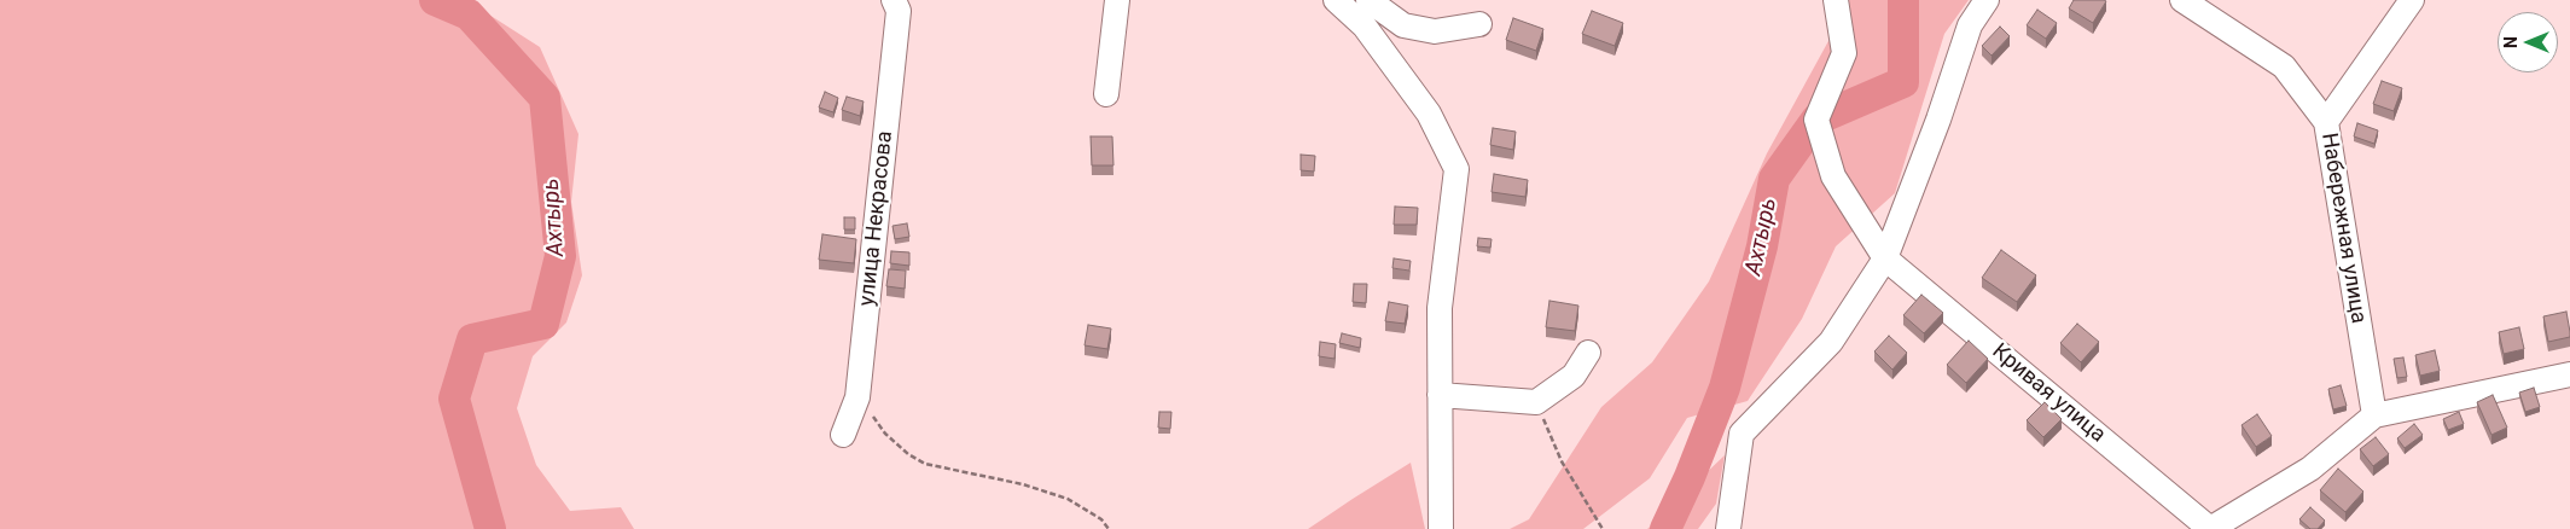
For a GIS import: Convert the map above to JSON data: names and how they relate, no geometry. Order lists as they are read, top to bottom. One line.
{"streets":{"street":["улица Некрасова","Набережная улица","Кривая улица"]},"crossings":[["Набережная улица","Кривая улица"]],"water":["Ахтырь"],"north":"left"}
